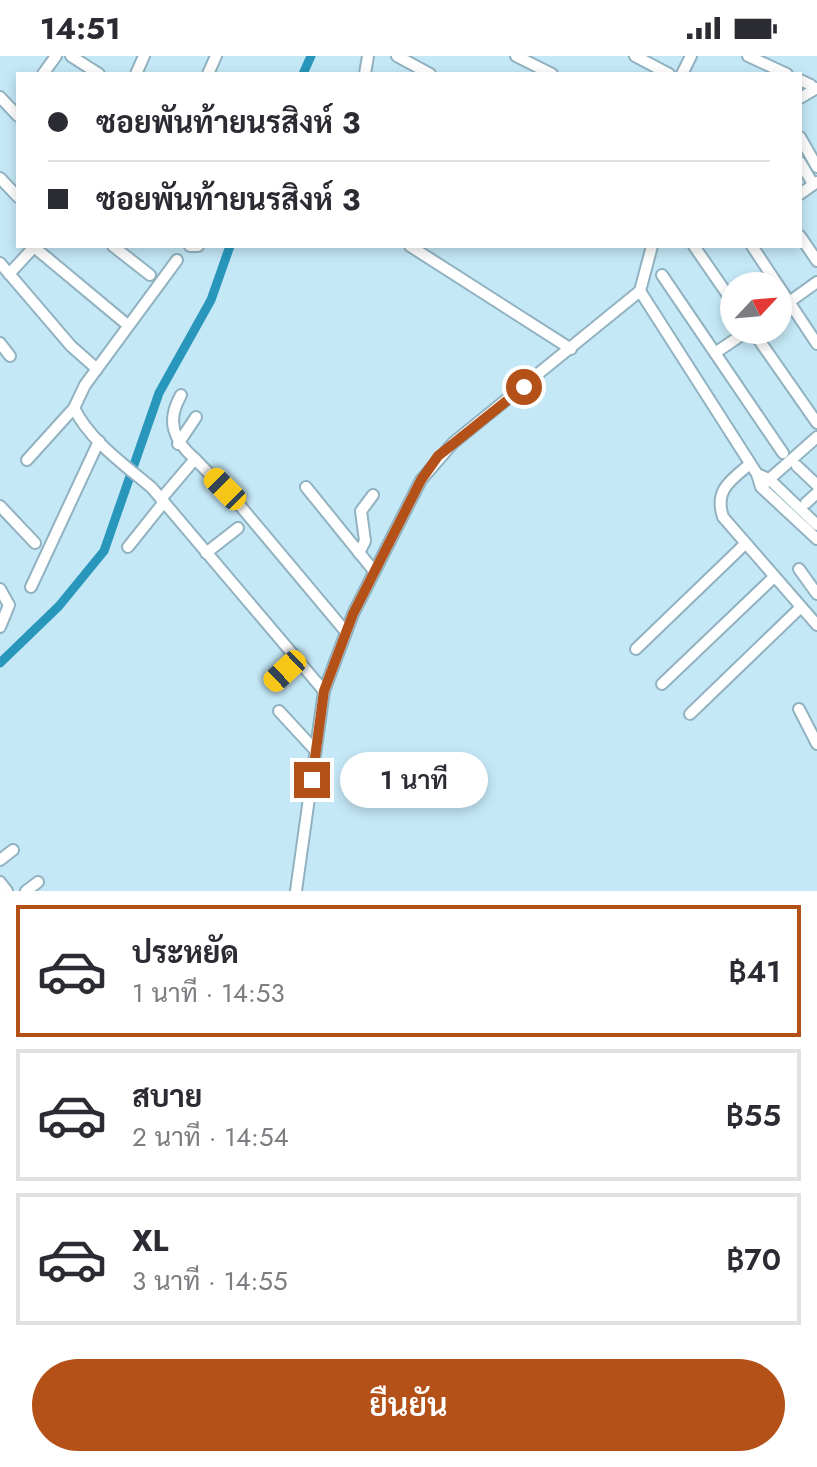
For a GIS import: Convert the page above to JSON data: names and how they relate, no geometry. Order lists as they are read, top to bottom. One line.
{"north":"top right","page":{"status":"14:51","banner":["ซอยพันท้ายนรสิงห์ 3","ซอยพันท้ายนรสิงห์ 3"],"bubble":"1 นาที","list":[{"name":"ประหยัด","note":"1 นาที · 14:53","value":"฿41"},{"name":"สบาย","note":"2 นาที · 14:54","value":"฿55"},{"name":"XL","note":"3 นาที · 14:55","value":"฿70"}],"buttons":"ยืนยัน"}}
